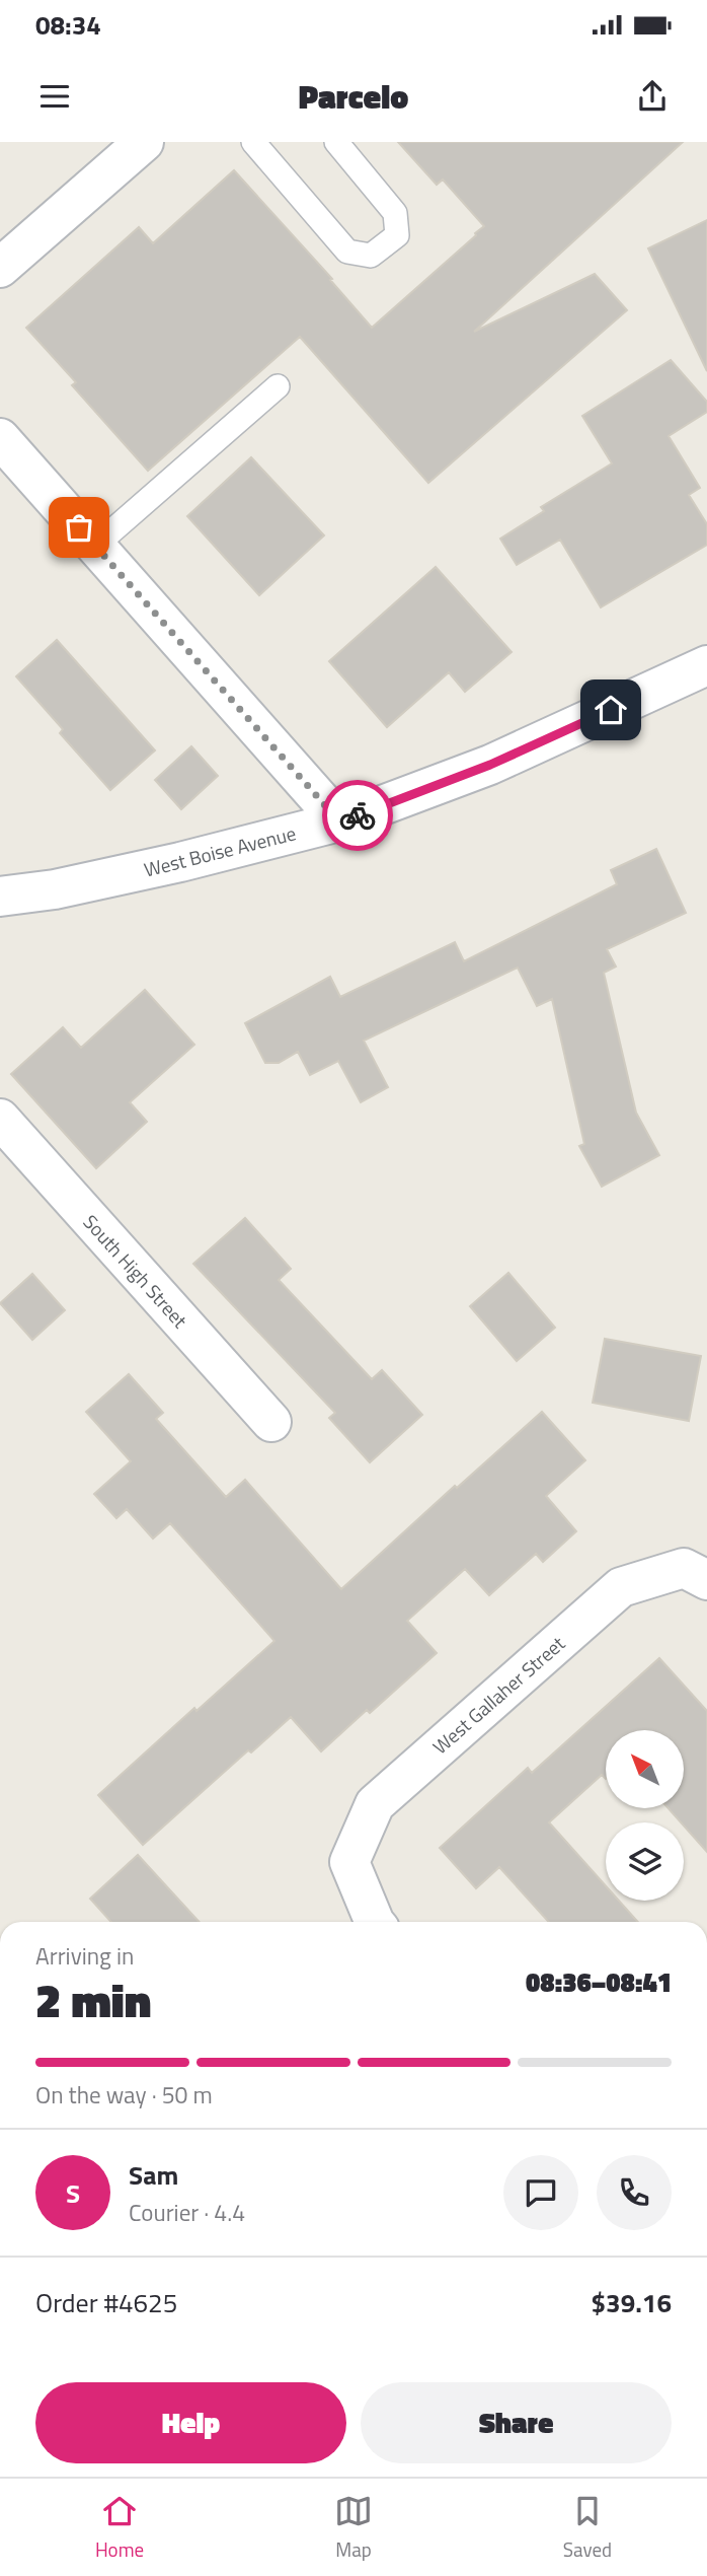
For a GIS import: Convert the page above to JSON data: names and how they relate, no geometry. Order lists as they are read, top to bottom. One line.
{"streets":{"street":["West Boise Avenue","South High Street","West Gallaher Street"]},"north":"top left","page":{"status":"08:34","header":"Parcelo","heading":["2 min","Arriving in","08:36–08:41"],"panel":["Sam","Courier · 4.4","Order #4625","$39.16"],"bar":"On the way · 50 m","round":"S","buttons":["Help","Share"],"tabs":["Home","Map","Saved"]}}
